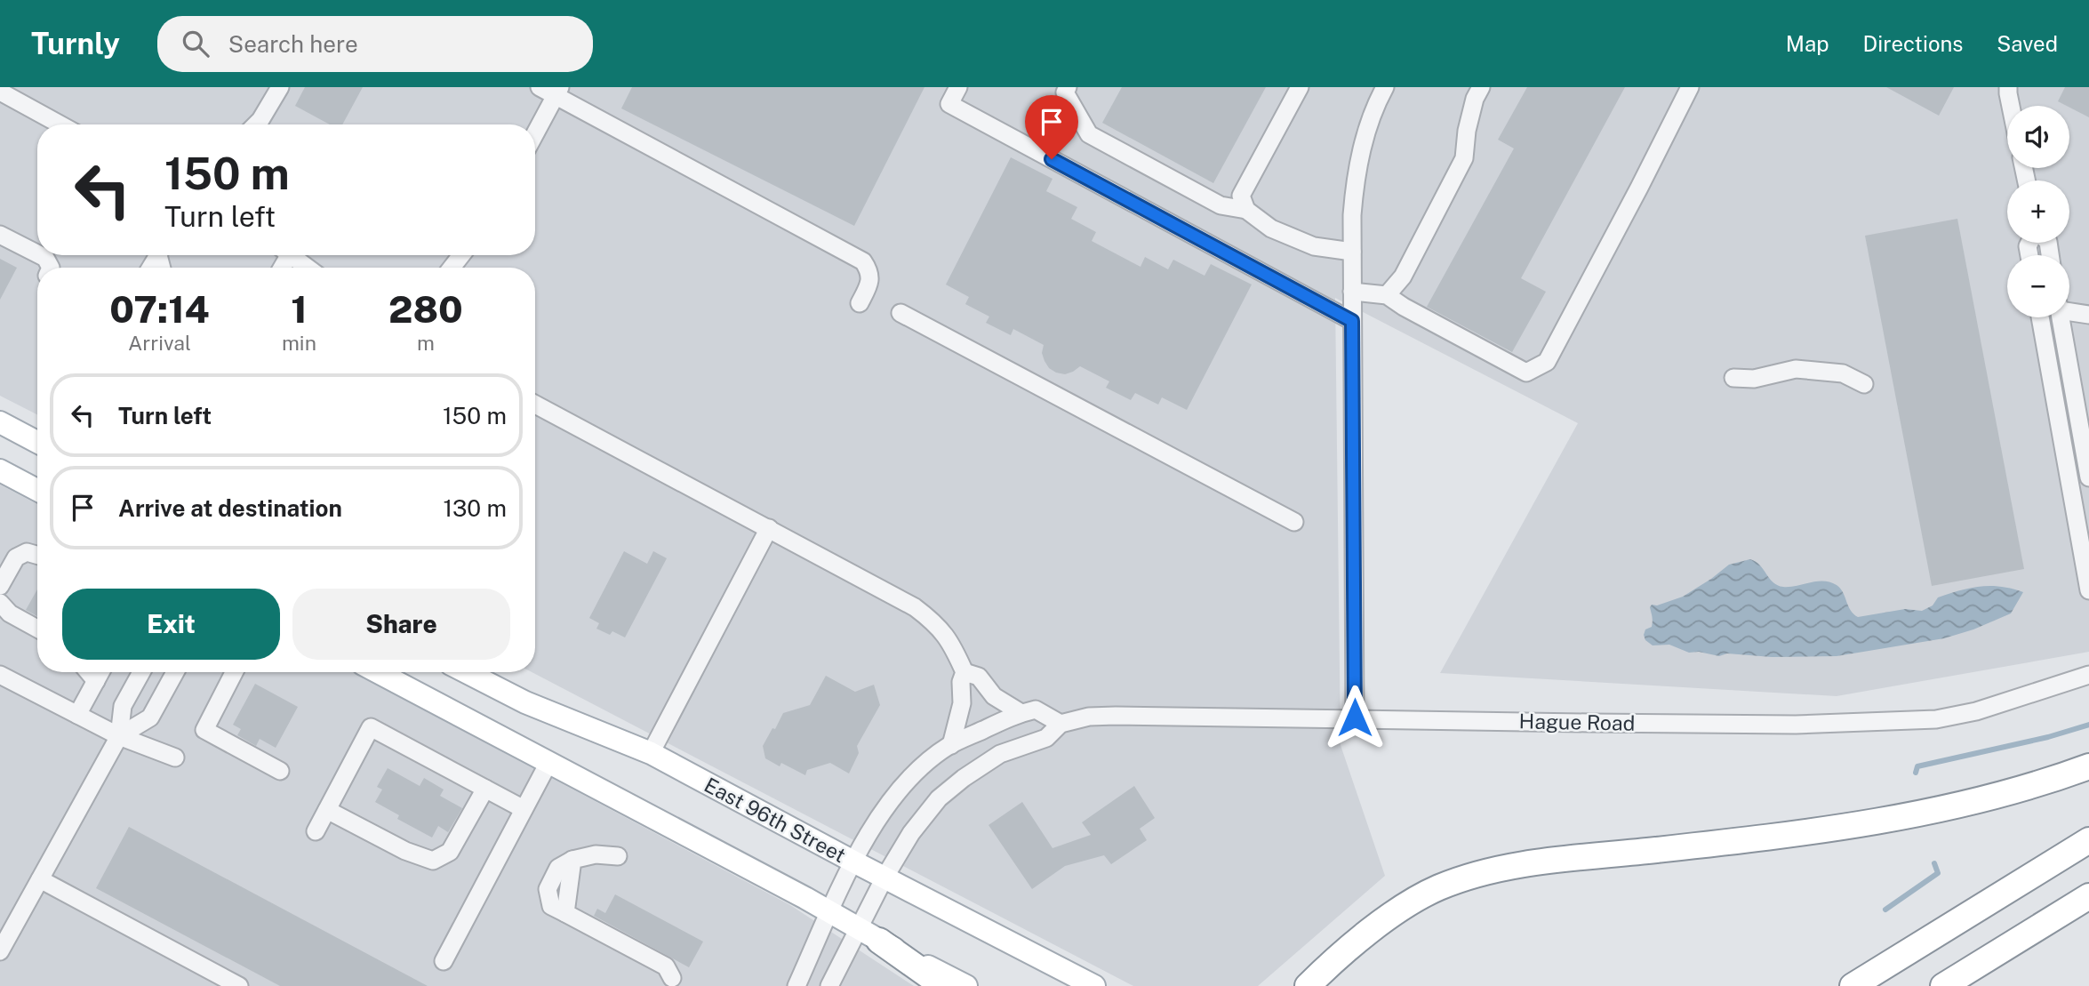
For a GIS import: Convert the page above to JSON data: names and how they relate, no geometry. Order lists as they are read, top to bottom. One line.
{"streets":{"main road":["East 96th Street"],"street":["Hague Road"]},"crossings":[["Hague Road","East 96th Street"]],"page":{"header":"Turnly","search":"Search here","nav":["Map","Directions","Saved"],"map_buttons":["+","−"],"turn":["150 m","Turn left"],"eta":["07:14","Arrival","1","min","280","m"],"list":[{"name":"Turn left","value":"150 m"},{"name":"Arrive at destination","value":"130 m"}],"buttons":["Exit","Share"]}}
